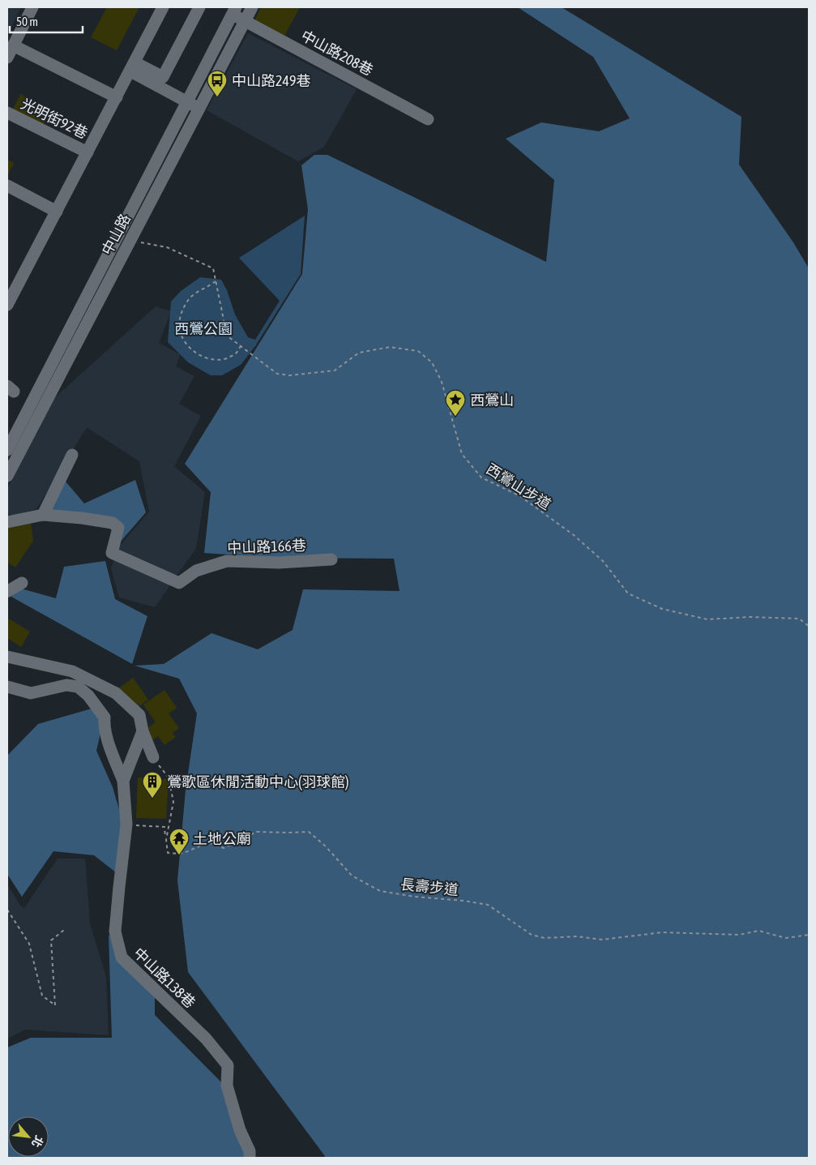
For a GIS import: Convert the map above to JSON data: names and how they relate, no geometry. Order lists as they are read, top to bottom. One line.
{"streets":{"street":["中山路208巷","光明街92巷","中山路","中山路166巷","中山路138巷"],"path":["西鶯山步道","長壽步道"]},"crossings":[["中山路208巷","中山路"],["中山路","西鶯山步道"]],"parks":["西鶯公園"],"places":{"bus stop":["中山路249巷"],"place":["西鶯山"],"building":["鶯歌區休閒活動中心(羽球館)"],"temple":["土地公廟"]},"scale_bar":"50 m","north":"bottom right"}
